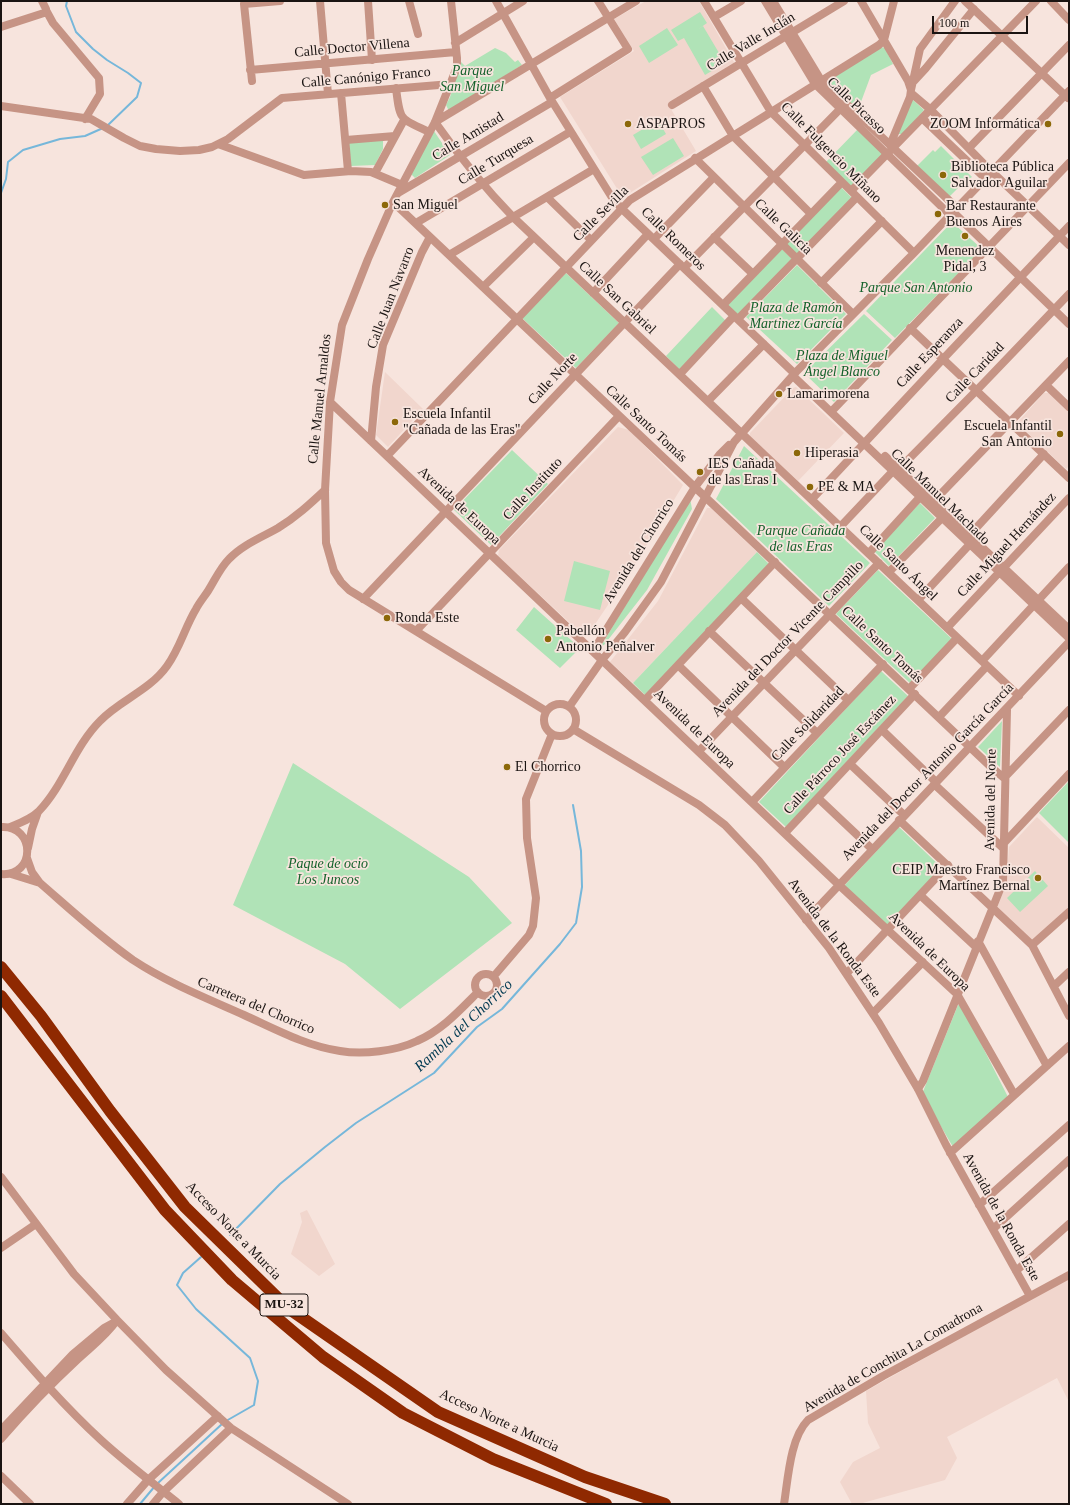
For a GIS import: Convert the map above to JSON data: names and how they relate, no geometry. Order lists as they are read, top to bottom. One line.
{"streets":{"highway":["Acceso Norte a Murcia","MU-32"],"street":["Calle Valle Inclán","Calle Doctor Villena","Calle Canónigo Franco","Calle Picasso","Calle Amistad","Calle Fulgencio Miñano","Calle Turquesa","Calle Sevilla","Calle Galicia","Calle Romeros","Calle Juan Navarro","Calle San Gabriel","Calle Esperanza","Calle Caridad","Calle Norte","Calle Manuel Arnaldos","Calle Santo Tomás","Calle Instituto","Calle Manuel Machado","Avenida de Europa","Calle Miguel Hernández","Avenida del Chorrico","Calle Santo Ángel","Avenida del Doctor Vicente Campillo","Calle Solidaridad","Calle Párroco José Escámez","Avenida del Doctor Antonio García García","Avenida del Norte","Avenida de la Ronda Este","Carretera del Chorrico","Avenida de Conchita La Comadrona"]},"crossings":[["Calle Valle Inclán","Calle Picasso"],["Calle Valle Inclán","Calle Fulgencio Miñano"],["Calle Doctor Villena","Calle Manuel Arnaldos"],["Calle Canónigo Franco","Calle Manuel Arnaldos"],["Calle Picasso","Calle Sevilla"],["Calle Picasso","Calle Esperanza"],["Calle Picasso","Calle Caridad"],["Calle Picasso","Calle Norte"],["Calle Picasso","Avenida del Chorrico"],["Calle Amistad","Calle Romeros"],["Calle Amistad","Calle San Gabriel"],["Calle Amistad","Calle Manuel Arnaldos"],["Calle Fulgencio Miñano","Calle Sevilla"],["Calle Fulgencio Miñano","Calle Norte"],["Calle Fulgencio Miñano","Avenida del Chorrico"],["Calle Turquesa","Calle Romeros"],["Calle Turquesa","Calle San Gabriel"],["Calle Turquesa","Calle Santo Tomás"],["Calle Sevilla","Calle Galicia"],["Calle Sevilla","Calle Romeros"],["Calle Sevilla","Calle San Gabriel"],["Calle Sevilla","Calle Santo Tomás"],["Calle Sevilla","Avenida de Europa"],["Calle Galicia","Calle Norte"],["Calle Galicia","Avenida del Chorrico"],["Calle Romeros","Calle Norte"],["Calle Romeros","Calle Manuel Machado"],["Calle Romeros","Avenida del Chorrico"],["Calle Juan Navarro","Calle Santo Tomás"],["Calle Juan Navarro","Avenida de Europa"],["Calle San Gabriel","Calle Norte"],["Calle San Gabriel","Calle Manuel Arnaldos"],["Calle San Gabriel","Avenida del Chorrico"],["Calle San Gabriel","Calle Santo Ángel"],["Calle Esperanza","Calle Manuel Machado"],["Calle Esperanza","Calle Santo Ángel"],["Calle Caridad","Calle Manuel Machado"],["Calle Caridad","Calle Santo Ángel"],["Calle Norte","Calle Santo Tomás"],["Calle Norte","Avenida de Europa"],["Calle Manuel Arnaldos","Calle Santo Tomás"],["Calle Manuel Arnaldos","Avenida de Europa"],["Calle Santo Tomás","Calle Instituto"],["Calle Santo Tomás","Avenida del Chorrico"],["Calle Santo Tomás","Avenida del Doctor Vicente Campillo"],["Calle Santo Tomás","Calle Solidaridad"],["Calle Santo Tomás","Calle Párroco José Escámez"],["Calle Santo Tomás","Avenida del Doctor Antonio García García"],["Calle Santo Tomás","Avenida del Norte"],["Calle Instituto","Avenida de Europa"],["Calle Manuel Machado","Calle Miguel Hernández"],["Calle Manuel Machado","Avenida del Chorrico"],["Avenida de Europa","Avenida del Chorrico"],["Avenida de Europa","Avenida del Doctor Vicente Campillo"],["Avenida de Europa","Calle Solidaridad"],["Avenida de Europa","Calle Párroco José Escámez"],["Avenida de Europa","Avenida del Doctor Antonio García García"],["Avenida de Europa","Avenida del Norte"],["Calle Miguel Hernández","Calle Santo Ángel"],["Avenida del Chorrico","Calle Santo Ángel"],["Avenida del Chorrico","Avenida de la Ronda Este"],["Calle Santo Ángel","Avenida del Doctor Vicente Campillo"],["Calle Santo Ángel","Calle Párroco José Escámez"],["Calle Santo Ángel","Avenida del Doctor Antonio García García"],["Avenida del Doctor Antonio García García","Avenida del Norte"],["Avenida del Doctor Antonio García García","Avenida de la Ronda Este"],["Avenida del Norte","Avenida de la Ronda Este"],["Avenida de la Ronda Este","Avenida de Conchita La Comadrona"]],"water":["Rambla del Chorrico"],"parks":["Parque San Miguel","Parque San Antonio","Plaza de Ramón Martinez García","Plaza de Miguel Ángel Blanco","Parque Cañada de las Eras","Paque de ocio Los Juncos"],"places":["ASPAPROS","ZOOM Informática","Biblioteca Pública Salvador Aguilar","San Miguel","Bar Restaurante Buenos Aires","Menendez Pidal, 3","Lamarimorena","Escuela Infantil \"Cañada de las Eras\"","Escuela Infantil San Antonio","Hiperasia","IES Cañada de las Eras I","PE & MA","Ronda Este","Pabellón Antonio Peñalver","El Chorrico","CEIP Maestro Francisco Martínez Bernal"],"scale_bar":"100 m"}
